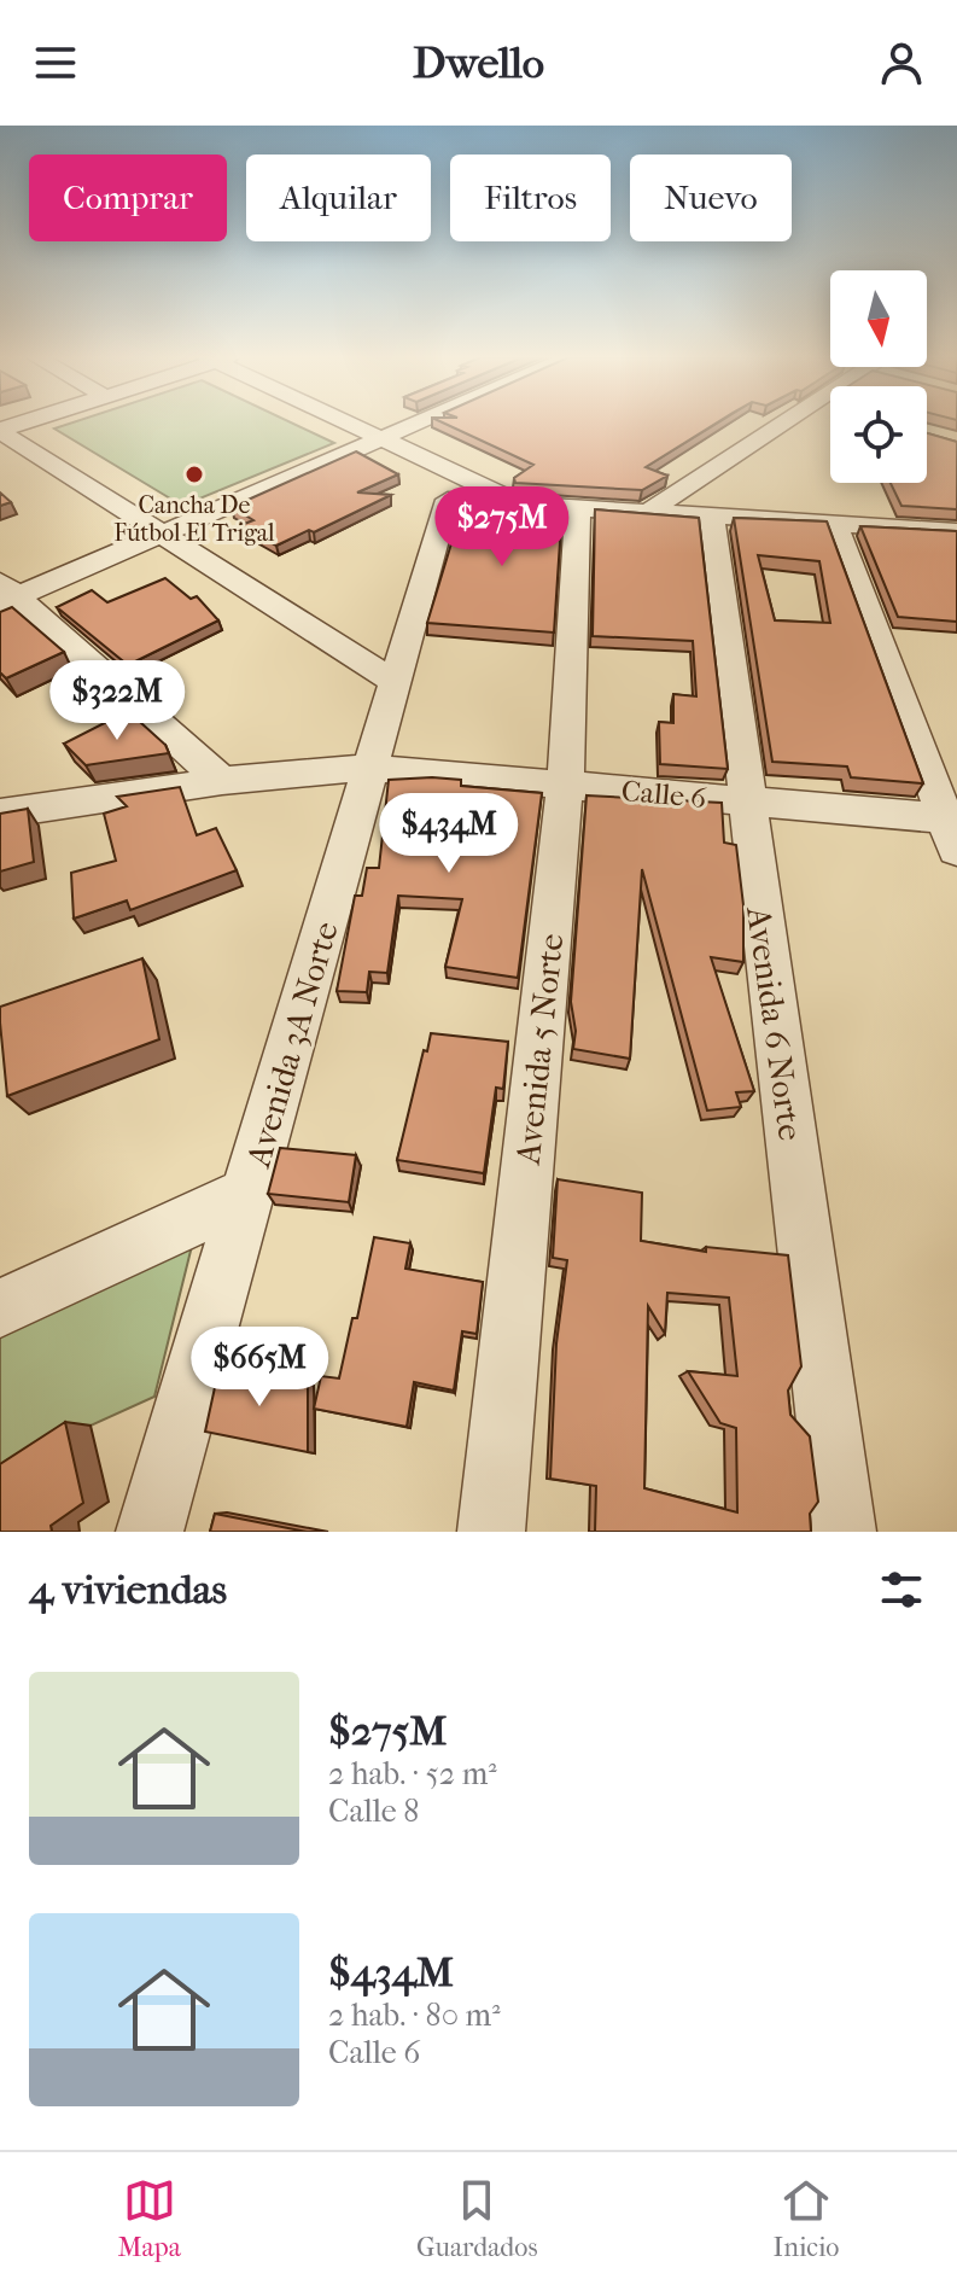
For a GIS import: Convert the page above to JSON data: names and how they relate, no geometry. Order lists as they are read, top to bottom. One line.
{"streets":{"street":["Calle 6","Avenida 6 Norte","Avenida 3A Norte","Avenida 5 Norte"]},"crossings":[["Calle 6","Avenida 6 Norte"],["Calle 6","Avenida 3A Norte"],["Calle 6","Avenida 5 Norte"]],"places":["Cancha De Fútbol El Trigal"],"north":"bottom","page":{"header":"Dwello","chip":["Comprar","Alquilar","Filtros","Nuevo"],"price":["$275M","$322M","$434M","$665M"],"heading":"4 viviendas","list":[{"name":"$275M","note":"2 hab. · 52 m² · Calle 8"},{"name":"$434M","note":"2 hab. · 80 m² · Calle 6"}],"tabs":["Mapa","Guardados","Inicio"]}}
